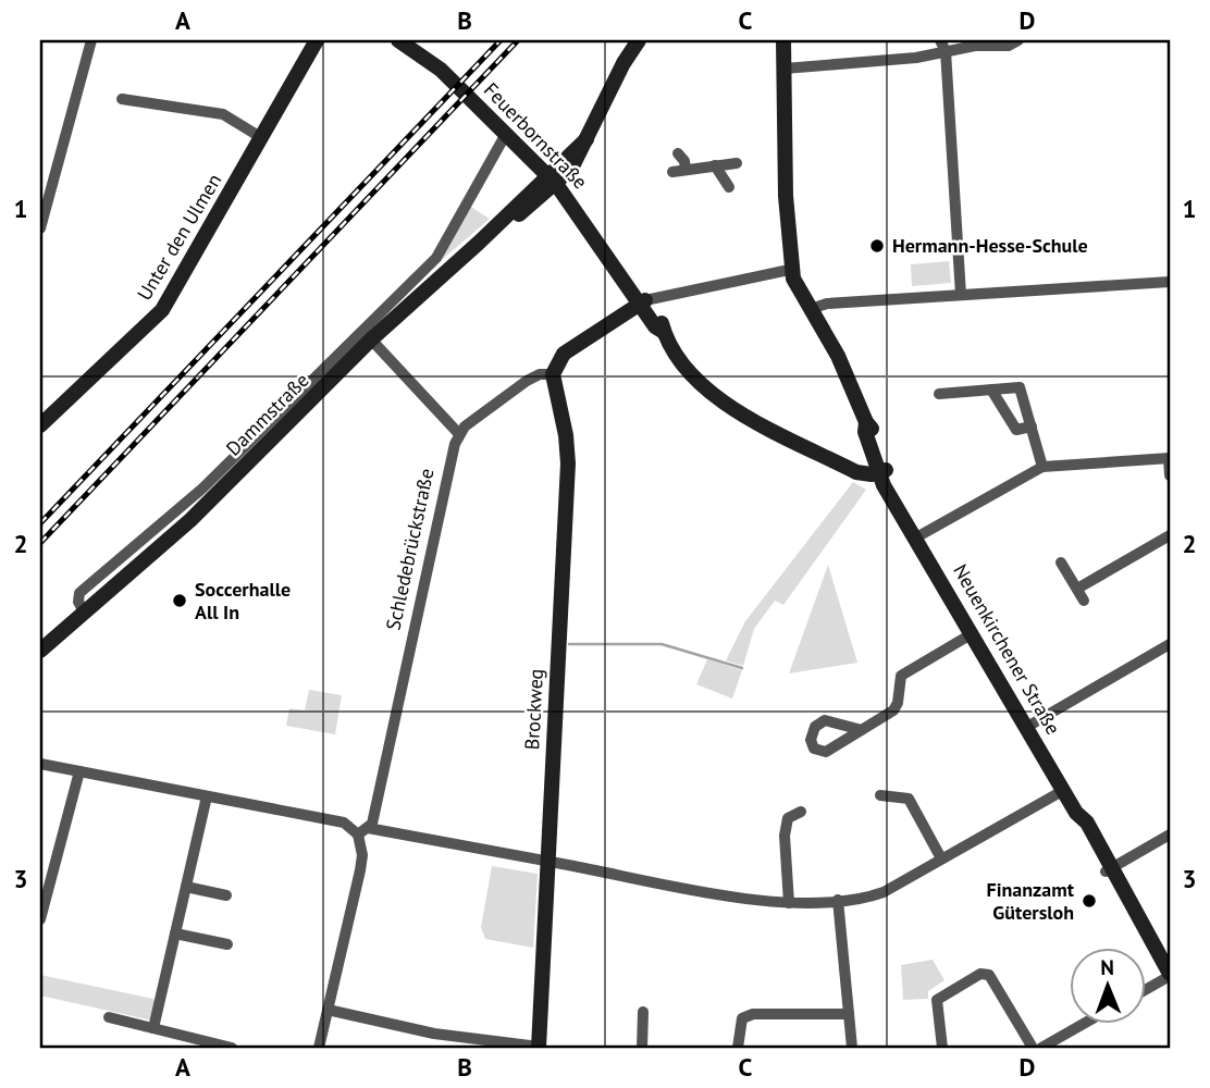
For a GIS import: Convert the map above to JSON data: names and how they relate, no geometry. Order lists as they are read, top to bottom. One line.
{"streets":{"main road":["Feuerbornstraße","Unter den Ulmen","Dammstraße","Neuenkirchener Straße","Brockweg"],"street":["Schledebrückstraße"]},"crossings":[["Feuerbornstraße","Dammstraße"],["Feuerbornstraße","Neuenkirchener Straße"]],"places":["Hermann-Hesse-Schule","Soccerhalle All In","Finanzamt Gütersloh"],"north":"top","grid":{"columns":["A","B","C","D"],"rows":["1","2","3"]}}
